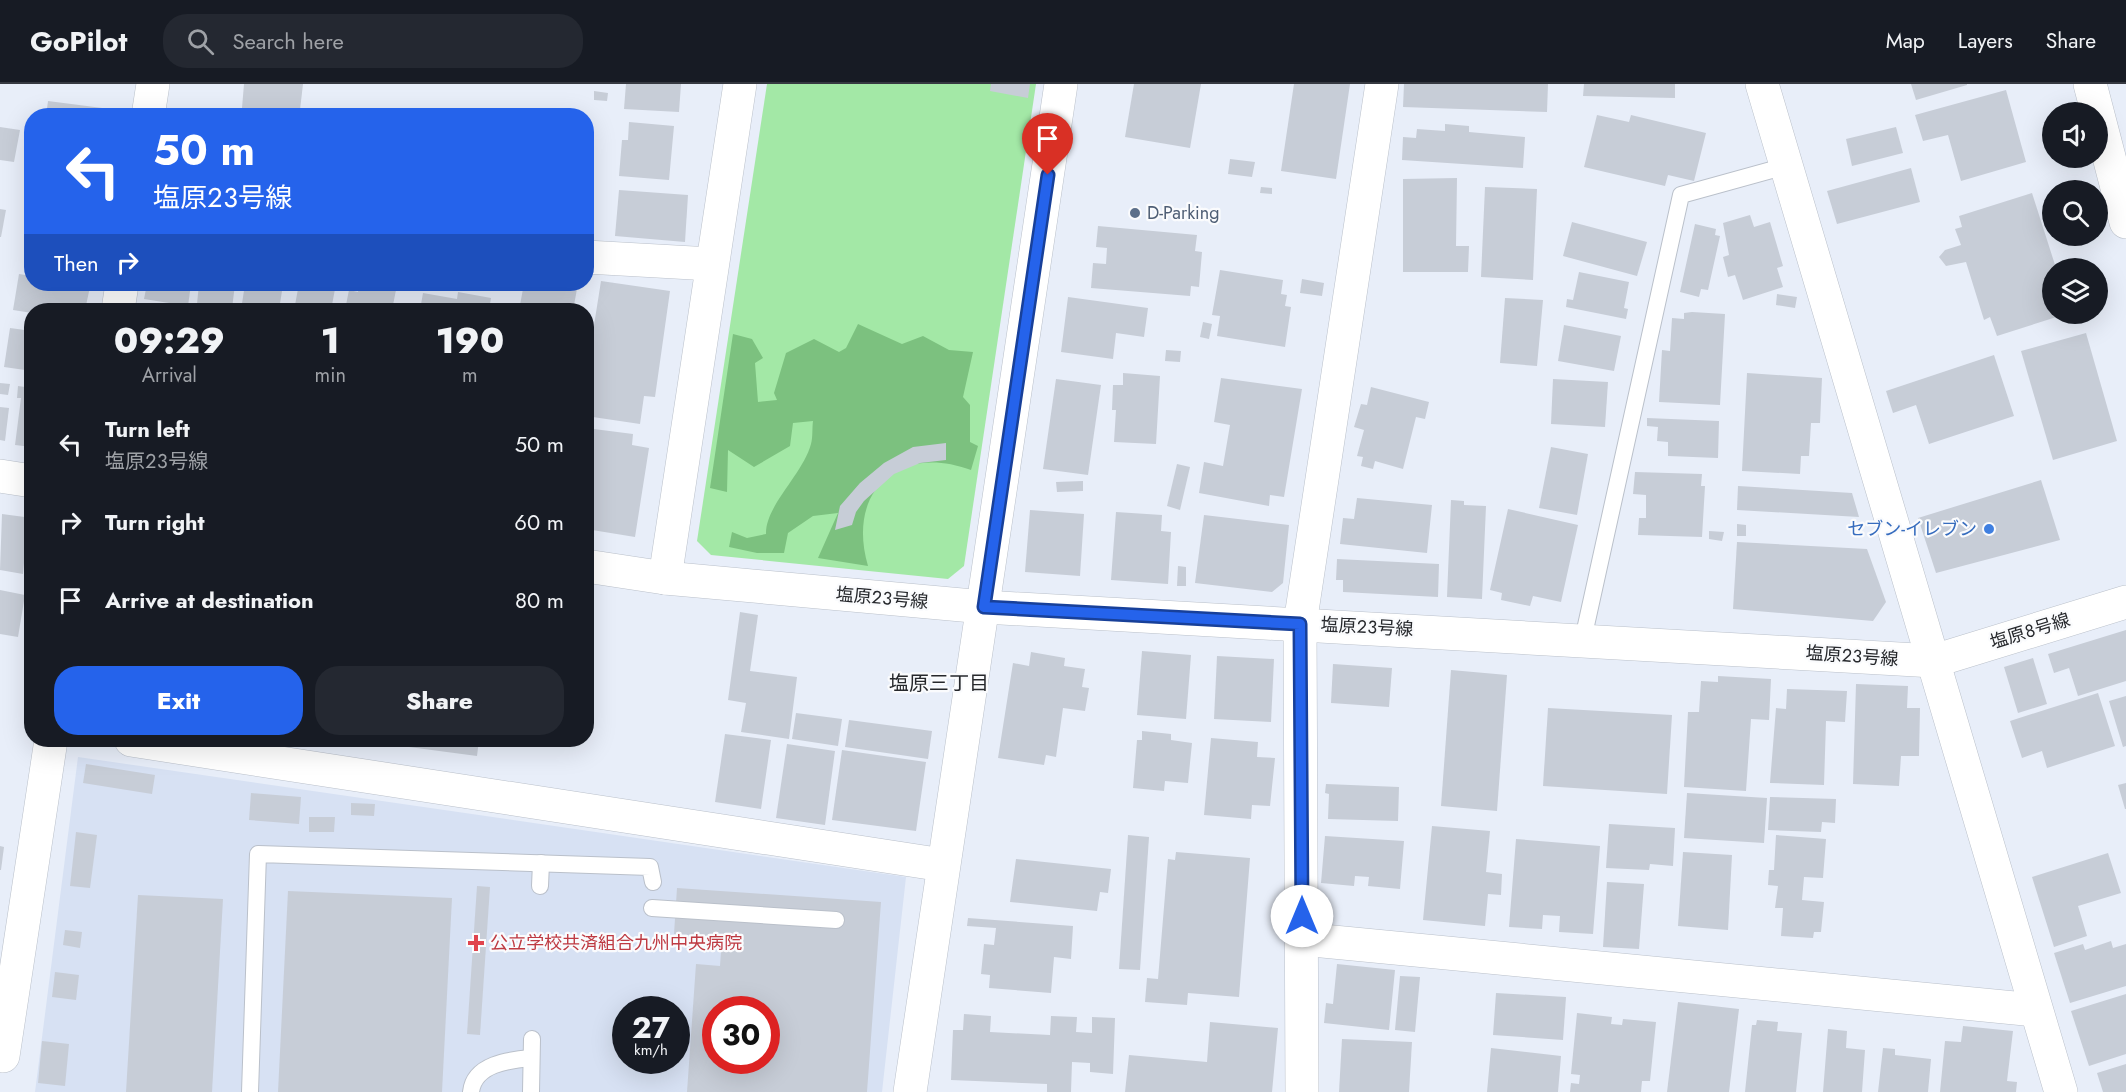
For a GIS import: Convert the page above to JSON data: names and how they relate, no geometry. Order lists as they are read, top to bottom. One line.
{"streets":{"street":["塩原２３号線","塩原８号線"]},"crossings":[["塩原２３号線","塩原８号線"]],"districts":["塩原三丁目"],"places":{"other":["D-Parking","セブン-イレブン"],"health":["公立学校共済組合九州中央病院"]},"page":{"header":"GoPilot","search":"Search here","nav":["Map","Layers","Share"],"turn":["50 m","塩原２３号線"],"then":"Then","eta":["09:29","Arrival","1","min","190","m"],"list":[{"name":"Turn left","note":"塩原２３号線","value":"50 m"},{"name":"Turn right","value":"60 m"},{"name":"Arrive at destination","value":"80 m"}],"buttons":["Exit","Share"],"speed":"27 km/h","limit":"30"}}
